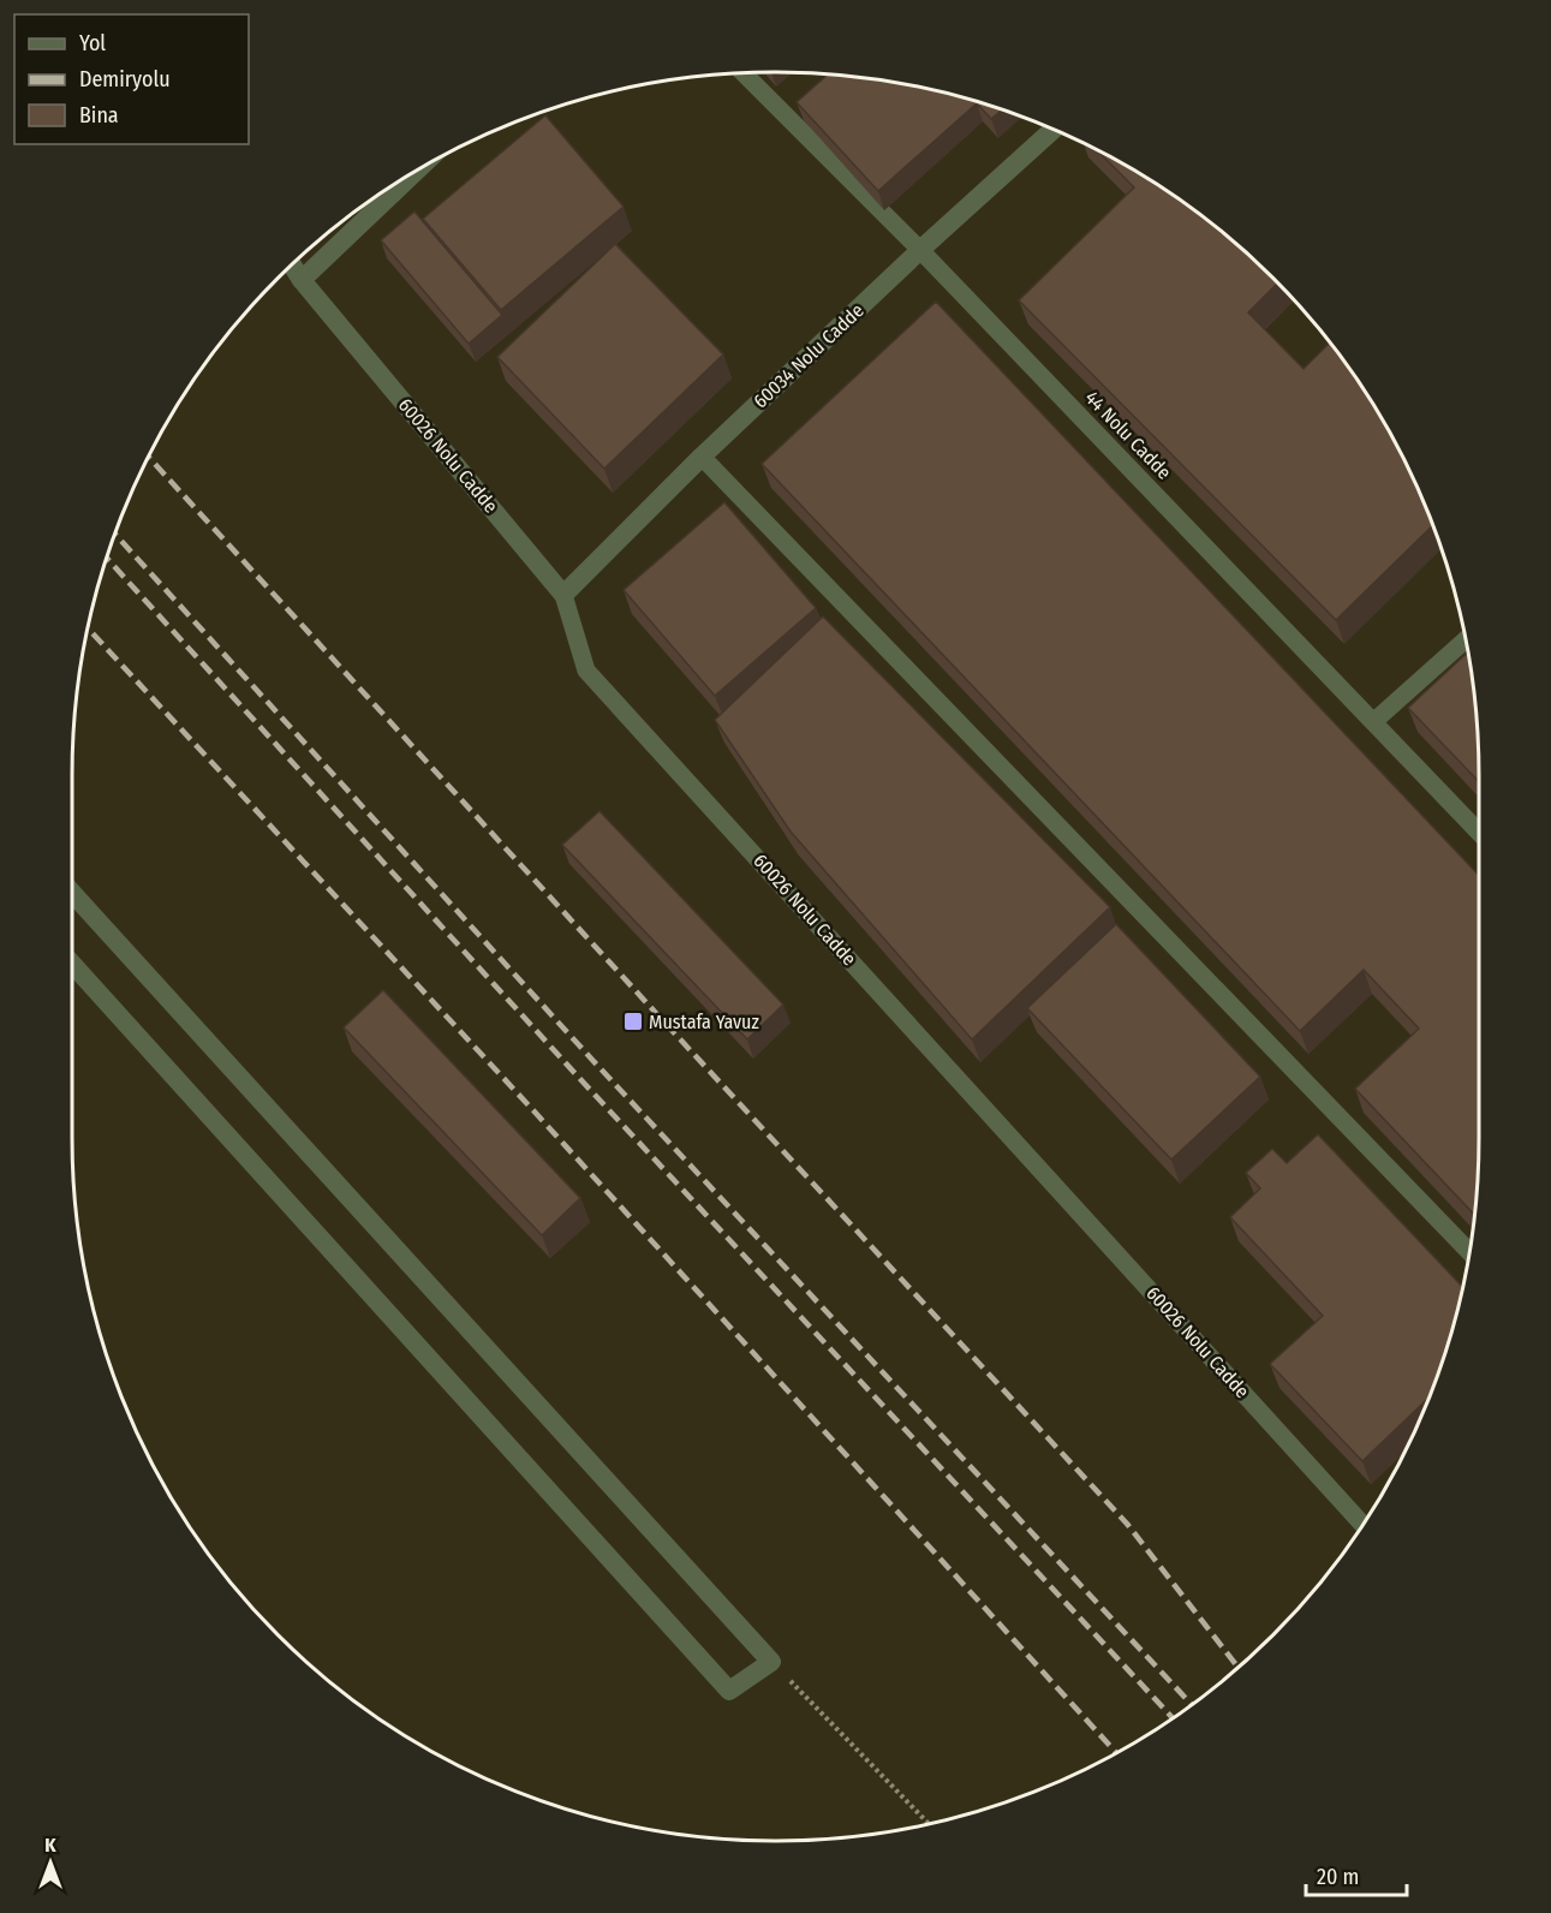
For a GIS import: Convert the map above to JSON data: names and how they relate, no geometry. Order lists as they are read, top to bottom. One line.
{"streets":{"street":["60034 Nolu Cadde","60026 Nolu Cadde"],"lane":["44 Nolu Cadde"]},"crossings":[["60034 Nolu Cadde","44 Nolu Cadde"],["60034 Nolu Cadde","60026 Nolu Cadde"]],"places":{"transit":["Mustafa Yavuz"]},"legend":["Yol","Demiryolu","Bina"],"scale_bar":"20 m","north":"top"}
